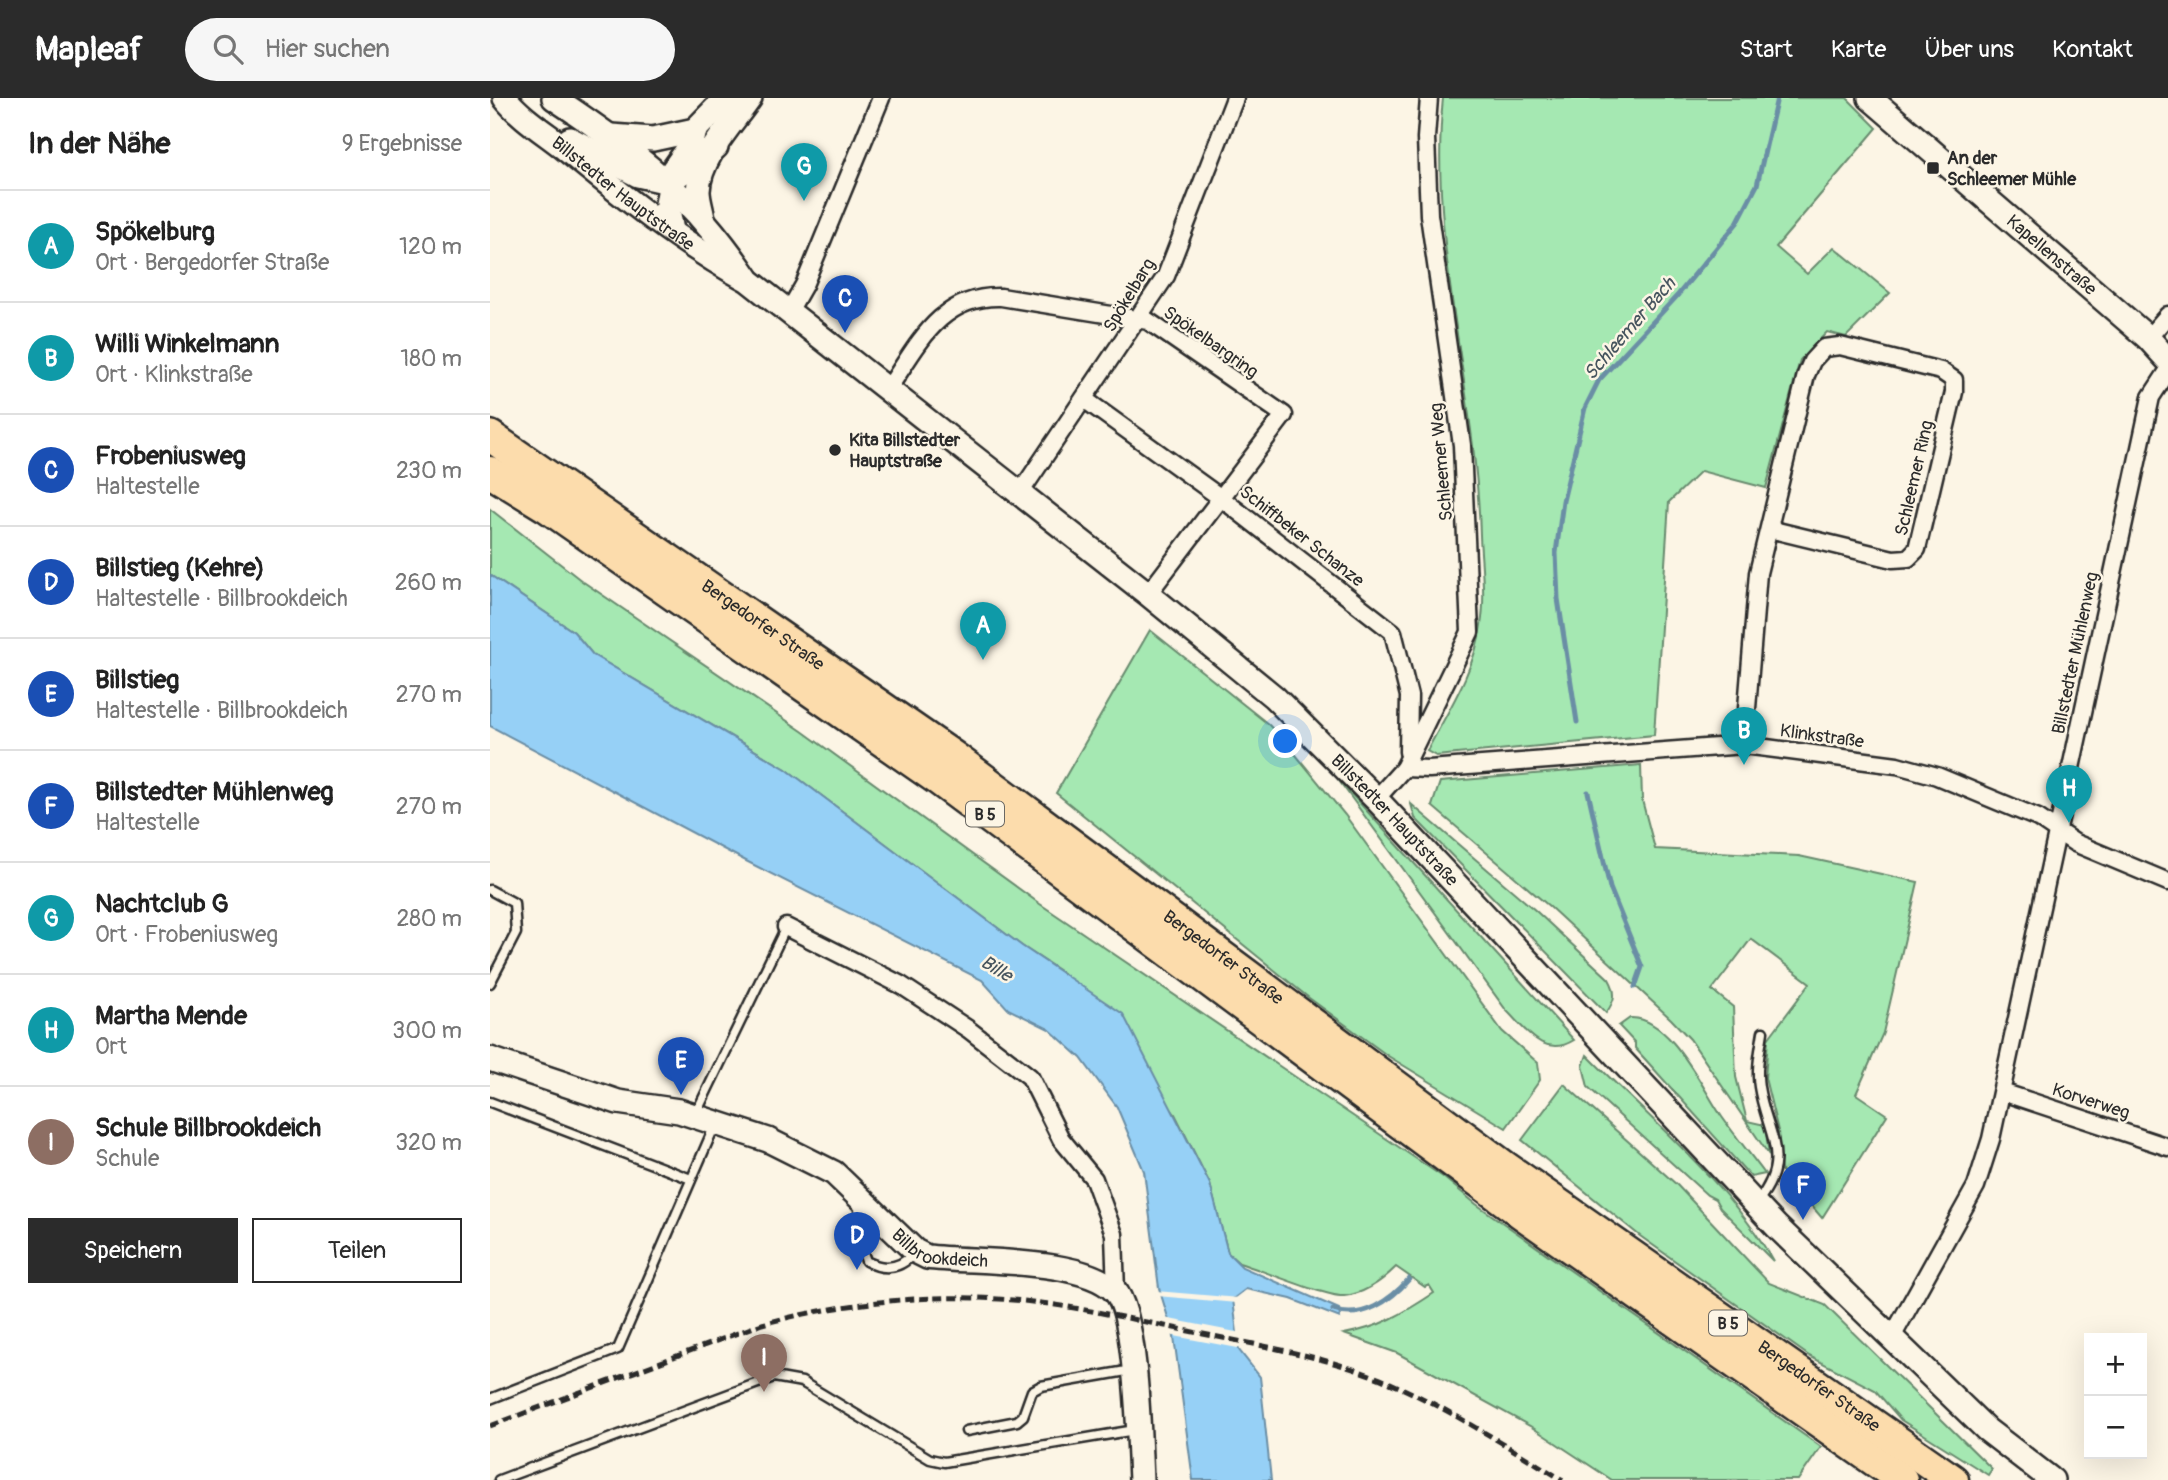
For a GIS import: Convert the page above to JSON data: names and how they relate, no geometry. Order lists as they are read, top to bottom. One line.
{"streets":{"highway":["Bergedorfer Straße","B 5"],"street":["Billstedter Hauptstraße","Kapellenstraße","Spökelbarg","Spökelbargring","Schleemer Weg","Schleemer Ring","Schiffbeker Schanze","Billstedter Mühlenweg","Klinkstraße","Korverweg","Billbrookdeich"]},"crossings":[["Billstedter Hauptstraße","Spökelbarg"],["Billstedter Hauptstraße","Spökelbargring"],["Billstedter Hauptstraße","Schleemer Weg"],["Billstedter Hauptstraße","Billstedter Mühlenweg"],["Spökelbarg","Spökelbargring"],["Spökelbarg","Schiffbeker Schanze"],["Spökelbargring","Schiffbeker Schanze"],["Schleemer Weg","Schiffbeker Schanze"],["Schleemer Weg","Klinkstraße"],["Schiffbeker Schanze","Klinkstraße"],["Billstedter Mühlenweg","Klinkstraße"],["Billstedter Mühlenweg","Korverweg"]],"water":["Schleemer Bach","Bille"],"places":{"transit":["An der Schleemer Mühle"],"other":["Kita Billstedter Hauptstraße"]},"page":{"header":"Mapleaf","search":"Hier suchen","nav":["Start","Karte","Über uns","Kontakt"],"heading":["In der Nähe","9 Ergebnisse"],"pins":["G","C","A","B","H","E","F","D","I"],"list":[{"mark":"A","name":"Spökelburg","note":"Ort · Bergedorfer Straße","value":"120 m"},{"mark":"B","name":"Willi Winkelmann","note":"Ort · Klinkstraße","value":"180 m"},{"mark":"C","name":"Frobeniusweg","note":"Haltestelle","value":"230 m"},{"mark":"D","name":"Billstieg (Kehre)","note":"Haltestelle · Billbrookdeich","value":"260 m"},{"mark":"E","name":"Billstieg","note":"Haltestelle · Billbrookdeich","value":"270 m"},{"mark":"F","name":"Billstedter Mühlenweg","note":"Haltestelle","value":"270 m"},{"mark":"G","name":"Nachtclub G","note":"Ort · Frobeniusweg","value":"280 m"},{"mark":"H","name":"Martha Mende","note":"Ort","value":"300 m"},{"mark":"I","name":"Schule Billbrookdeich","note":"Schule","value":"320 m"}],"buttons":["Speichern","Teilen"],"map_buttons":["+","−"]}}
